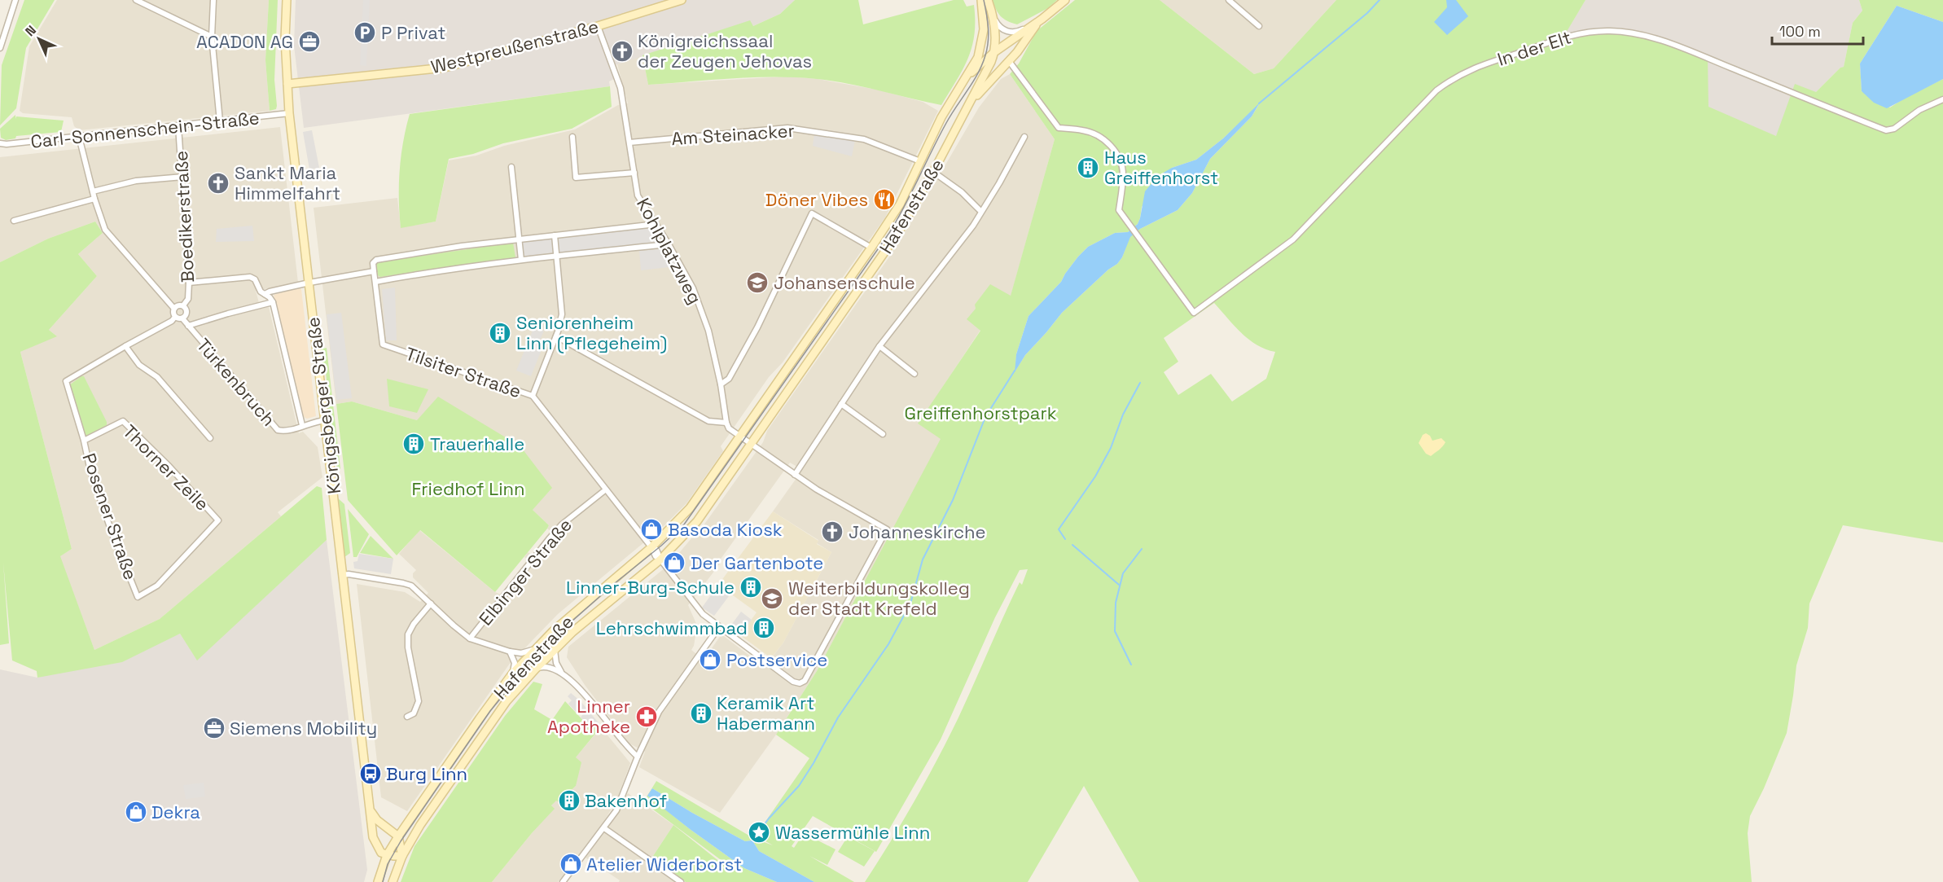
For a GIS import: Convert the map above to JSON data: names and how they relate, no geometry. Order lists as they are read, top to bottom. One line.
{"streets":{"main road":["Westpreußenstraße","Hafenstraße","Königsberger Straße"],"street":["In der Elt","Carl-Sonnenschein-Straße","Am Steinacker","Boedikerstraße","Kohlplatzweg","Tilsiter Straße","Türkenbruch","Thorner Zeile","Posener Straße","Elbinger Straße"]},"crossings":[["Westpreußenstraße","Kohlplatzweg"],["Westpreußenstraße","Königsberger Straße"],["Carl-Sonnenschein-Straße","Boedikerstraße"],["Carl-Sonnenschein-Straße","Königsberger Straße"],["Am Steinacker","Hafenstraße"],["Am Steinacker","Kohlplatzweg"],["Hafenstraße","Tilsiter Straße"],["Hafenstraße","Königsberger Straße"],["Boedikerstraße","Türkenbruch"],["Tilsiter Straße","Elbinger Straße"],["Türkenbruch","Königsberger Straße"],["Thorner Zeile","Posener Straße"]],"parks":["Greiffenhorstpark","Friedhof Linn"],"places":{"parking":["P Privat"],"office":["ACADON AG","Siemens Mobility"],"church":["Königreichssaal der Zeugen Jehovas","Sankt Maria Himmelfahrt","Johanneskirche"],"building":["Haus Greiffenhorst","Seniorenheim Linn (Pflegeheim)","Trauerhalle","Linner-Burg-Schule","Lehrschwimmbad","Keramik Art Habermann","Bakenhof"],"restaurant":["Döner Vibes"],"school or university":["Johansenschule","Weiterbildungskolleg der Stadt Krefeld"],"shop":["Basoda Kiosk","Der Gartenbote","Postservice","Dekra","Atelier Widerborst"],"pharmacy":["Linner Apotheke"],"bus stop":["Burg Linn"],"place":["Wassermühle Linn"]},"scale_bar":"100 m","north":"top left"}
